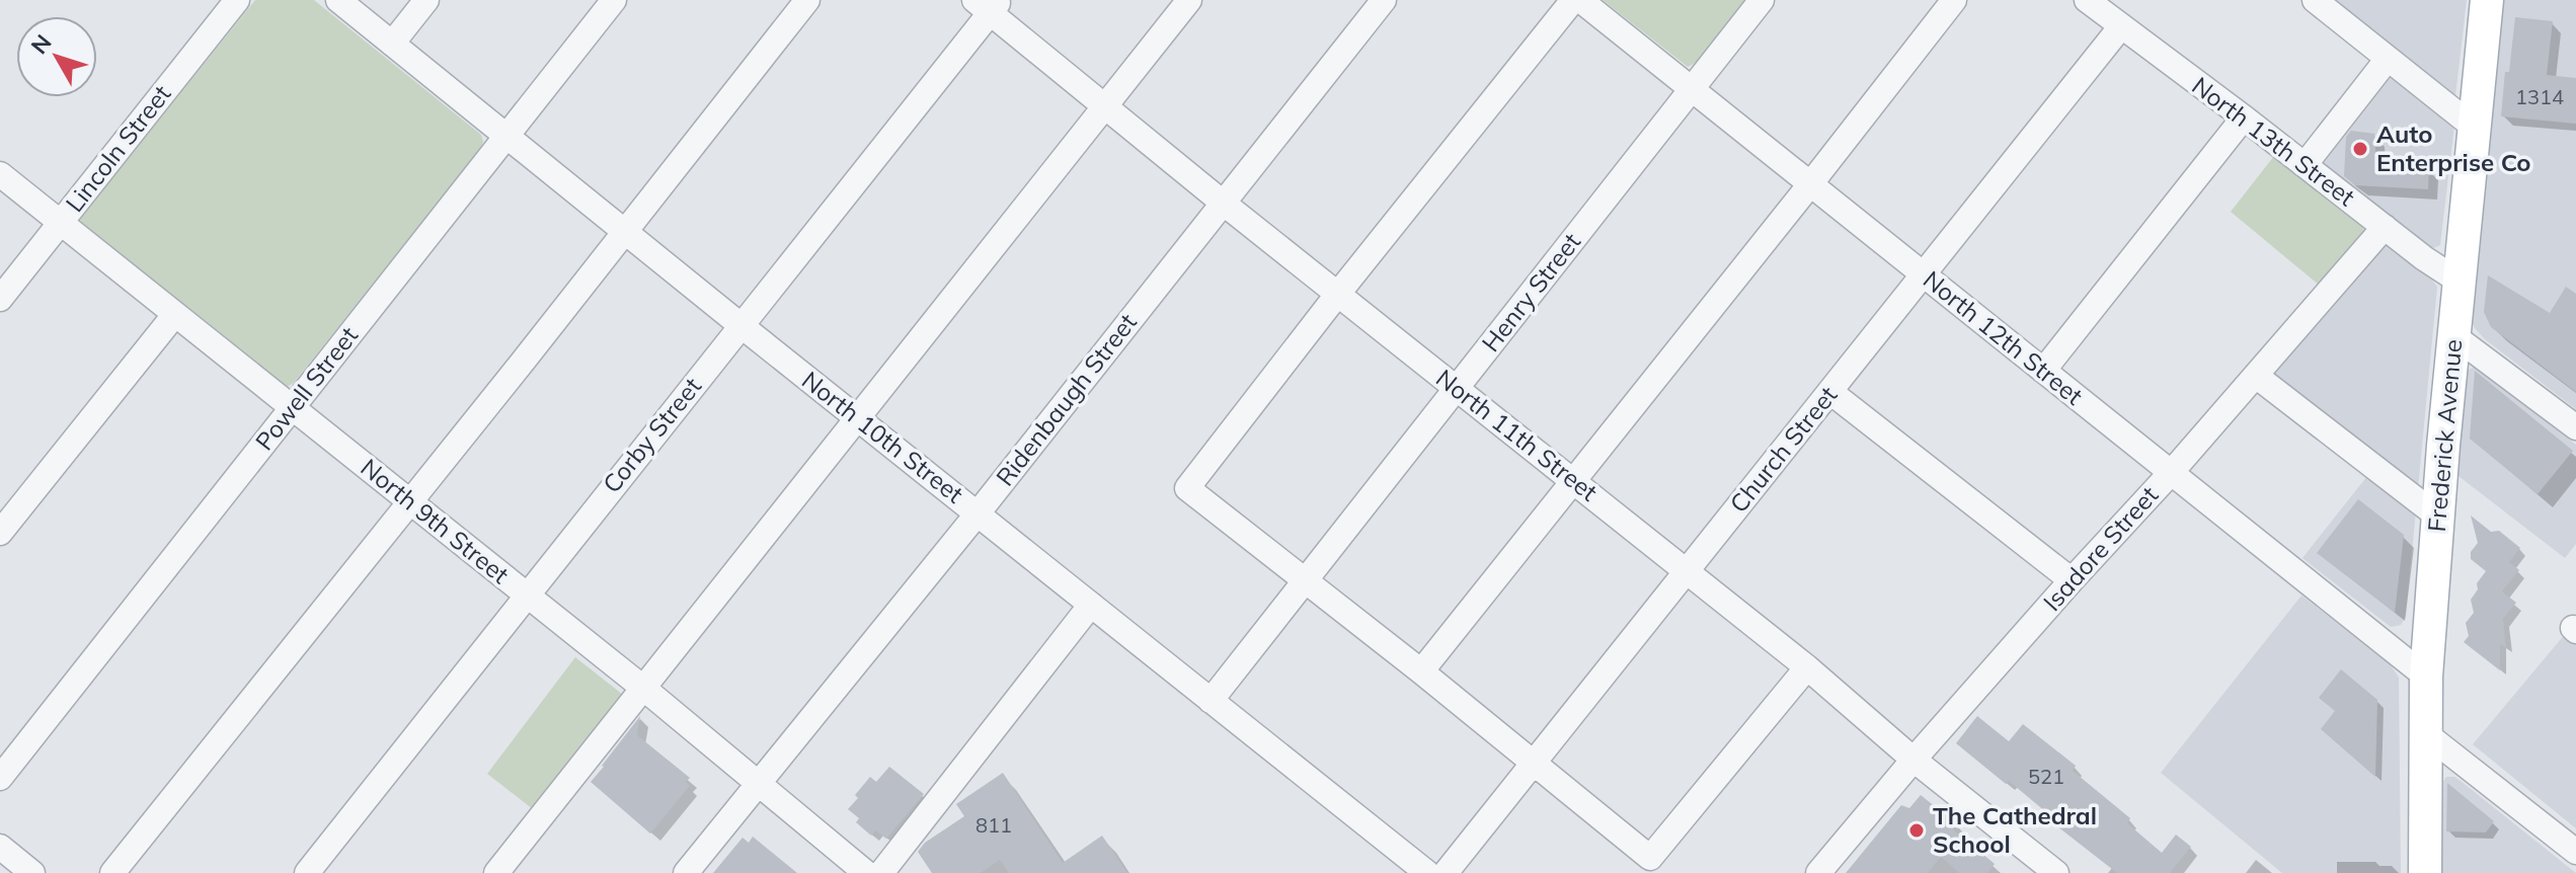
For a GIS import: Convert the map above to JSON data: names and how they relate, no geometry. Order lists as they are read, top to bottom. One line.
{"streets":{"main road":["Frederick Avenue"],"street":["North 13th Street","Lincoln Street","Henry Street","North 12th Street","Powell Street","Ridenbaugh Street","Corby Street","North 11th Street","North 10th Street","Church Street","North 9th Street","Isadore Street"]},"crossings":[["North 13th Street","Frederick Avenue"],["North 13th Street","Church Street"],["North 13th Street","Isadore Street"],["Lincoln Street","North 9th Street"],["Henry Street","North 12th Street"],["Henry Street","North 11th Street"],["Henry Street","North 10th Street"],["North 12th Street","Frederick Avenue"],["North 12th Street","Church Street"],["North 12th Street","Isadore Street"],["Powell Street","North 10th Street"],["Powell Street","North 9th Street"],["Ridenbaugh Street","North 11th Street"],["Ridenbaugh Street","North 10th Street"],["Ridenbaugh Street","North 9th Street"],["Corby Street","North 11th Street"],["Corby Street","North 10th Street"],["Corby Street","North 9th Street"],["North 11th Street","Church Street"],["North 11th Street","Isadore Street"]],"places":["Auto Enterprise Co","The Cathedral School"],"house_numbers":["1314","521","811"],"north":"top left"}
